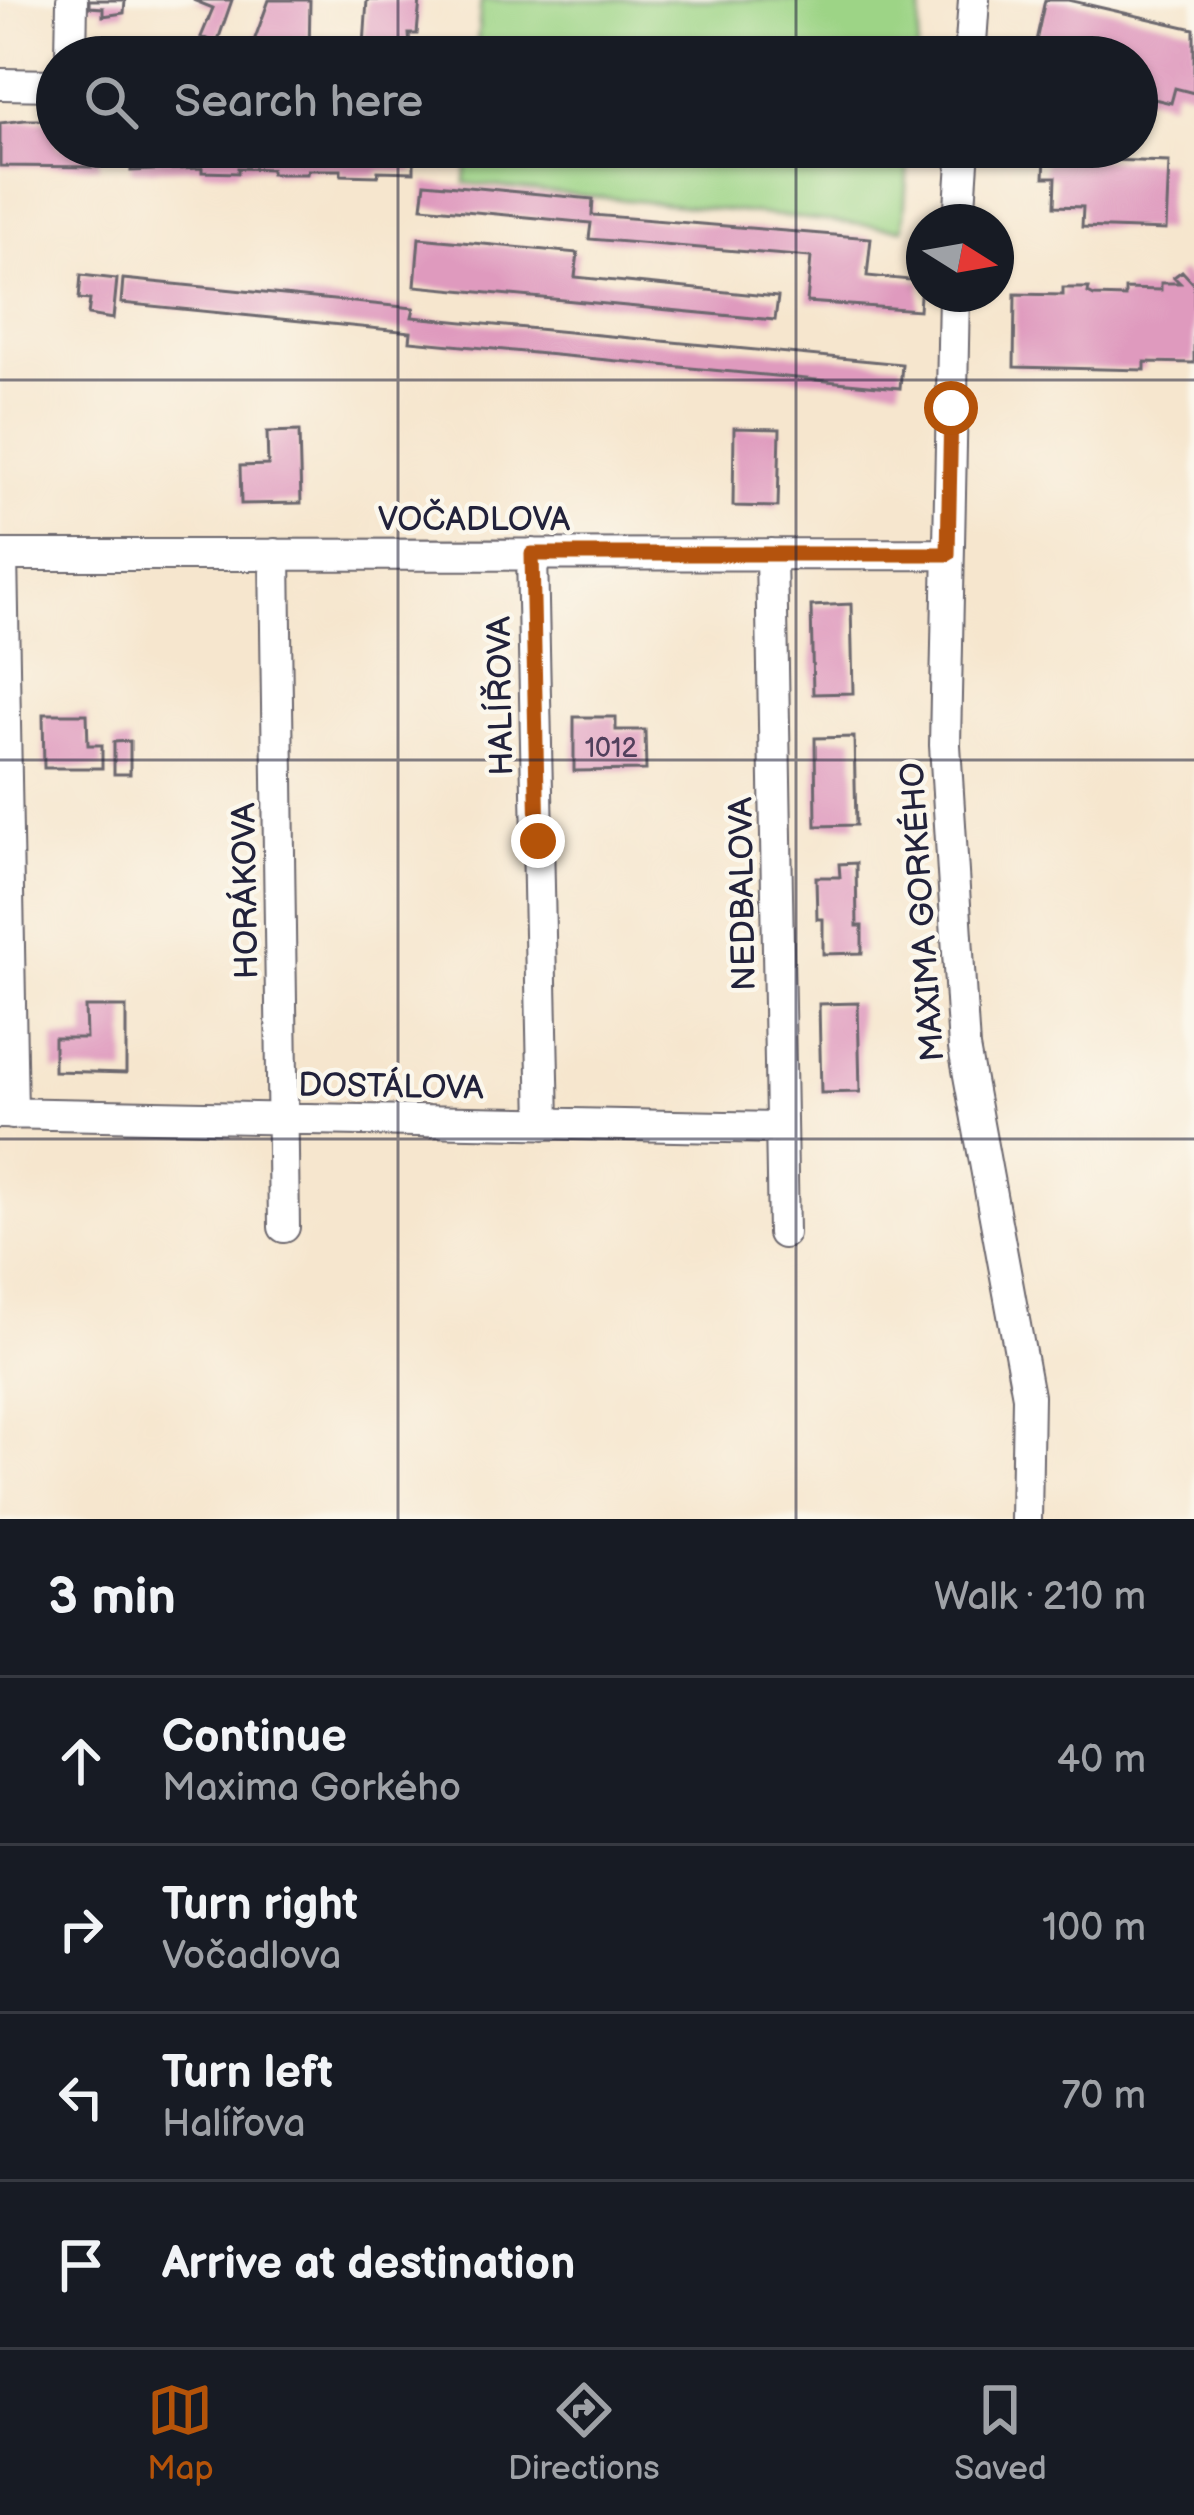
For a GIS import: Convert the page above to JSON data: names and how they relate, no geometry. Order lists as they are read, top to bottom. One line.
{"streets":{"street":["VOČADLOVA","HALÍŘOVA","HORÁKOVA","NEDBALOVA","MAXIMA GORKÉHO","DOSTÁLOVA"]},"crossings":[["VOČADLOVA","HALÍŘOVA"],["VOČADLOVA","HORÁKOVA"],["VOČADLOVA","NEDBALOVA"],["VOČADLOVA","MAXIMA GORKÉHO"],["HALÍŘOVA","DOSTÁLOVA"],["HORÁKOVA","DOSTÁLOVA"],["NEDBALOVA","DOSTÁLOVA"]],"house_numbers":["1012"],"north":"right","page":{"search":"Search here","heading":["3 min","Walk · 210 m"],"list":[["Continue","Maxima Gorkého","40 m"],["Turn right","Vočadlova","100 m"],["Turn left","Halířova","70 m"],"Arrive at destination"],"nav":["Map","Directions","Saved"]}}
